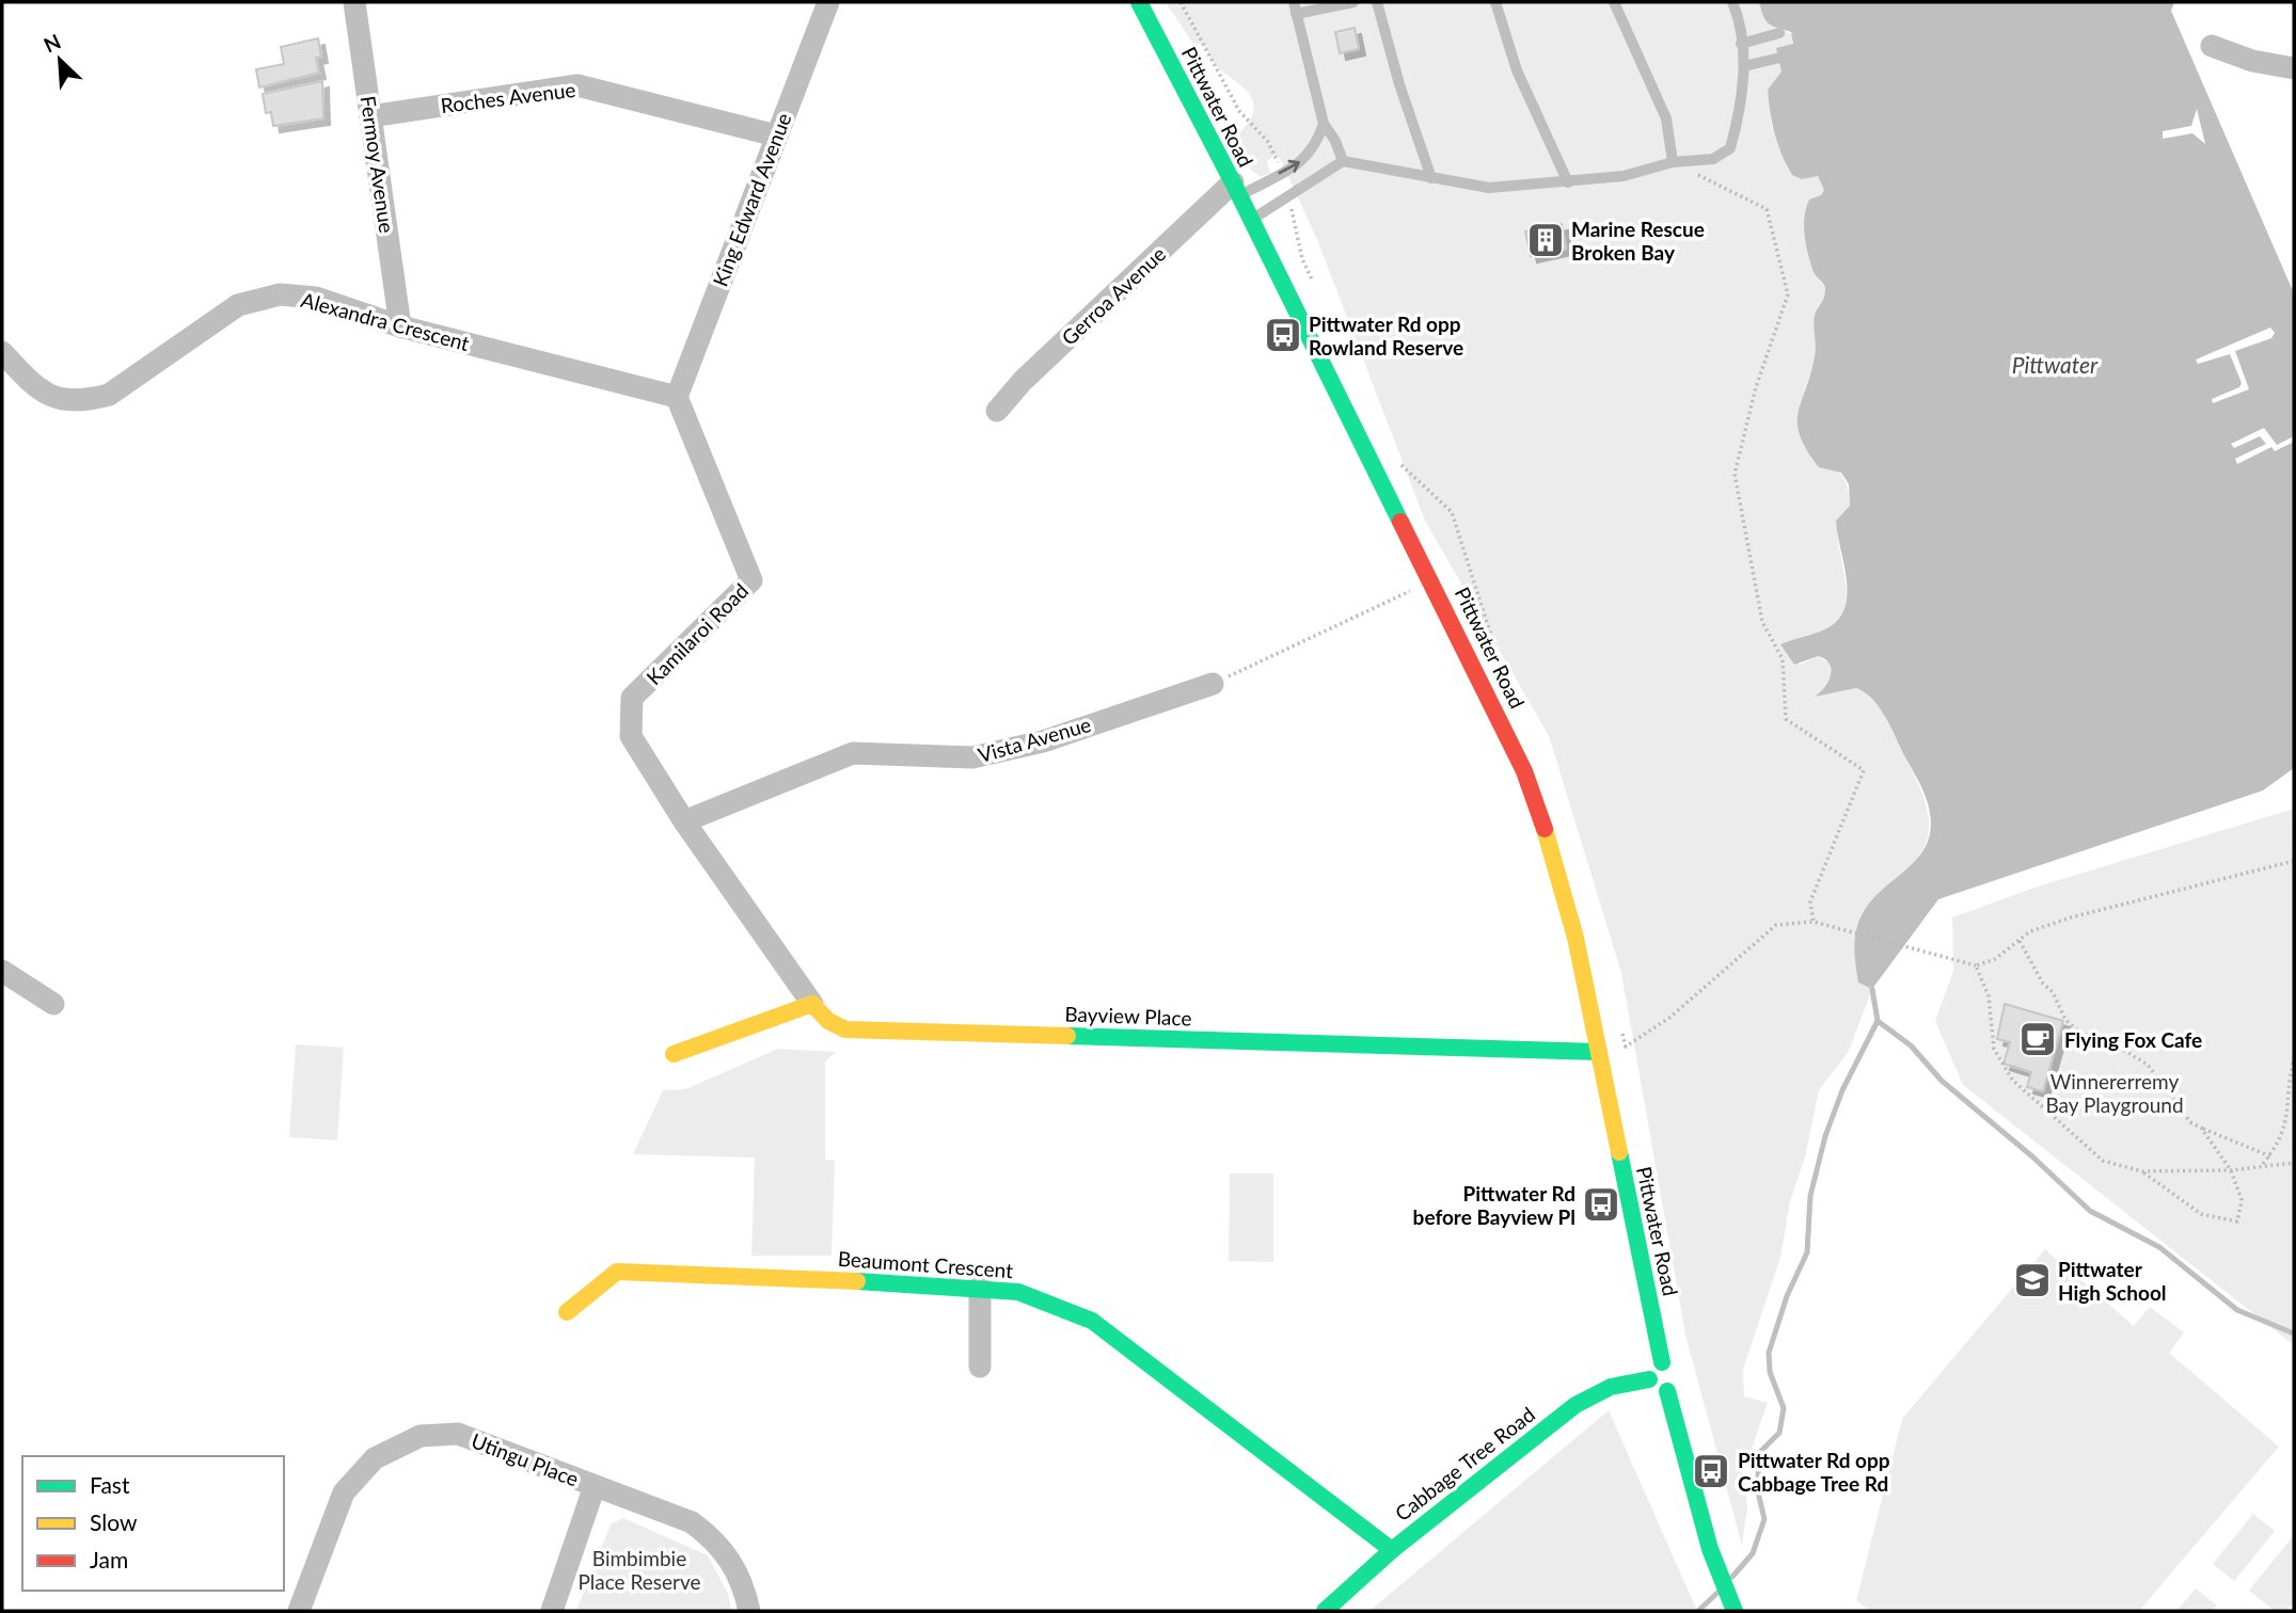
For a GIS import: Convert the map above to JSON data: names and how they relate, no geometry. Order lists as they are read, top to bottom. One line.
{"streets":{"street":["Roches Avenue","Pittwater Road","Fermoy Avenue","King Edward Avenue","Gerroa Avenue","Alexandra Crescent","Kamilaroi Road","Vista Avenue","Bayview Place","Beaumont Crescent","Utingu Place","Cabbage Tree Road"]},"crossings":[["Roches Avenue","Fermoy Avenue"],["Roches Avenue","King Edward Avenue"],["Pittwater Road","Gerroa Avenue"],["Pittwater Road","Bayview Place"],["Pittwater Road","Cabbage Tree Road"],["Fermoy Avenue","Alexandra Crescent"],["King Edward Avenue","Alexandra Crescent"],["King Edward Avenue","Kamilaroi Road"],["Alexandra Crescent","Kamilaroi Road"],["Kamilaroi Road","Vista Avenue"],["Kamilaroi Road","Bayview Place"],["Beaumont Crescent","Cabbage Tree Road"]],"water":["Pittwater"],"parks":["Winnererremy Bay Playground","Bimbimbie Place Reserve"],"places":{"building":["Marine Rescue Broken Bay"],"bus stop":["Pittwater Rd opp Rowland Reserve","Pittwater Rd before Bayview Pl","Pittwater Rd opp Cabbage Tree Rd"],"cafe":["Flying Fox Cafe"],"school or university":["Pittwater High School"]},"legend":["Fast","Slow","Jam"],"north":"top left"}
